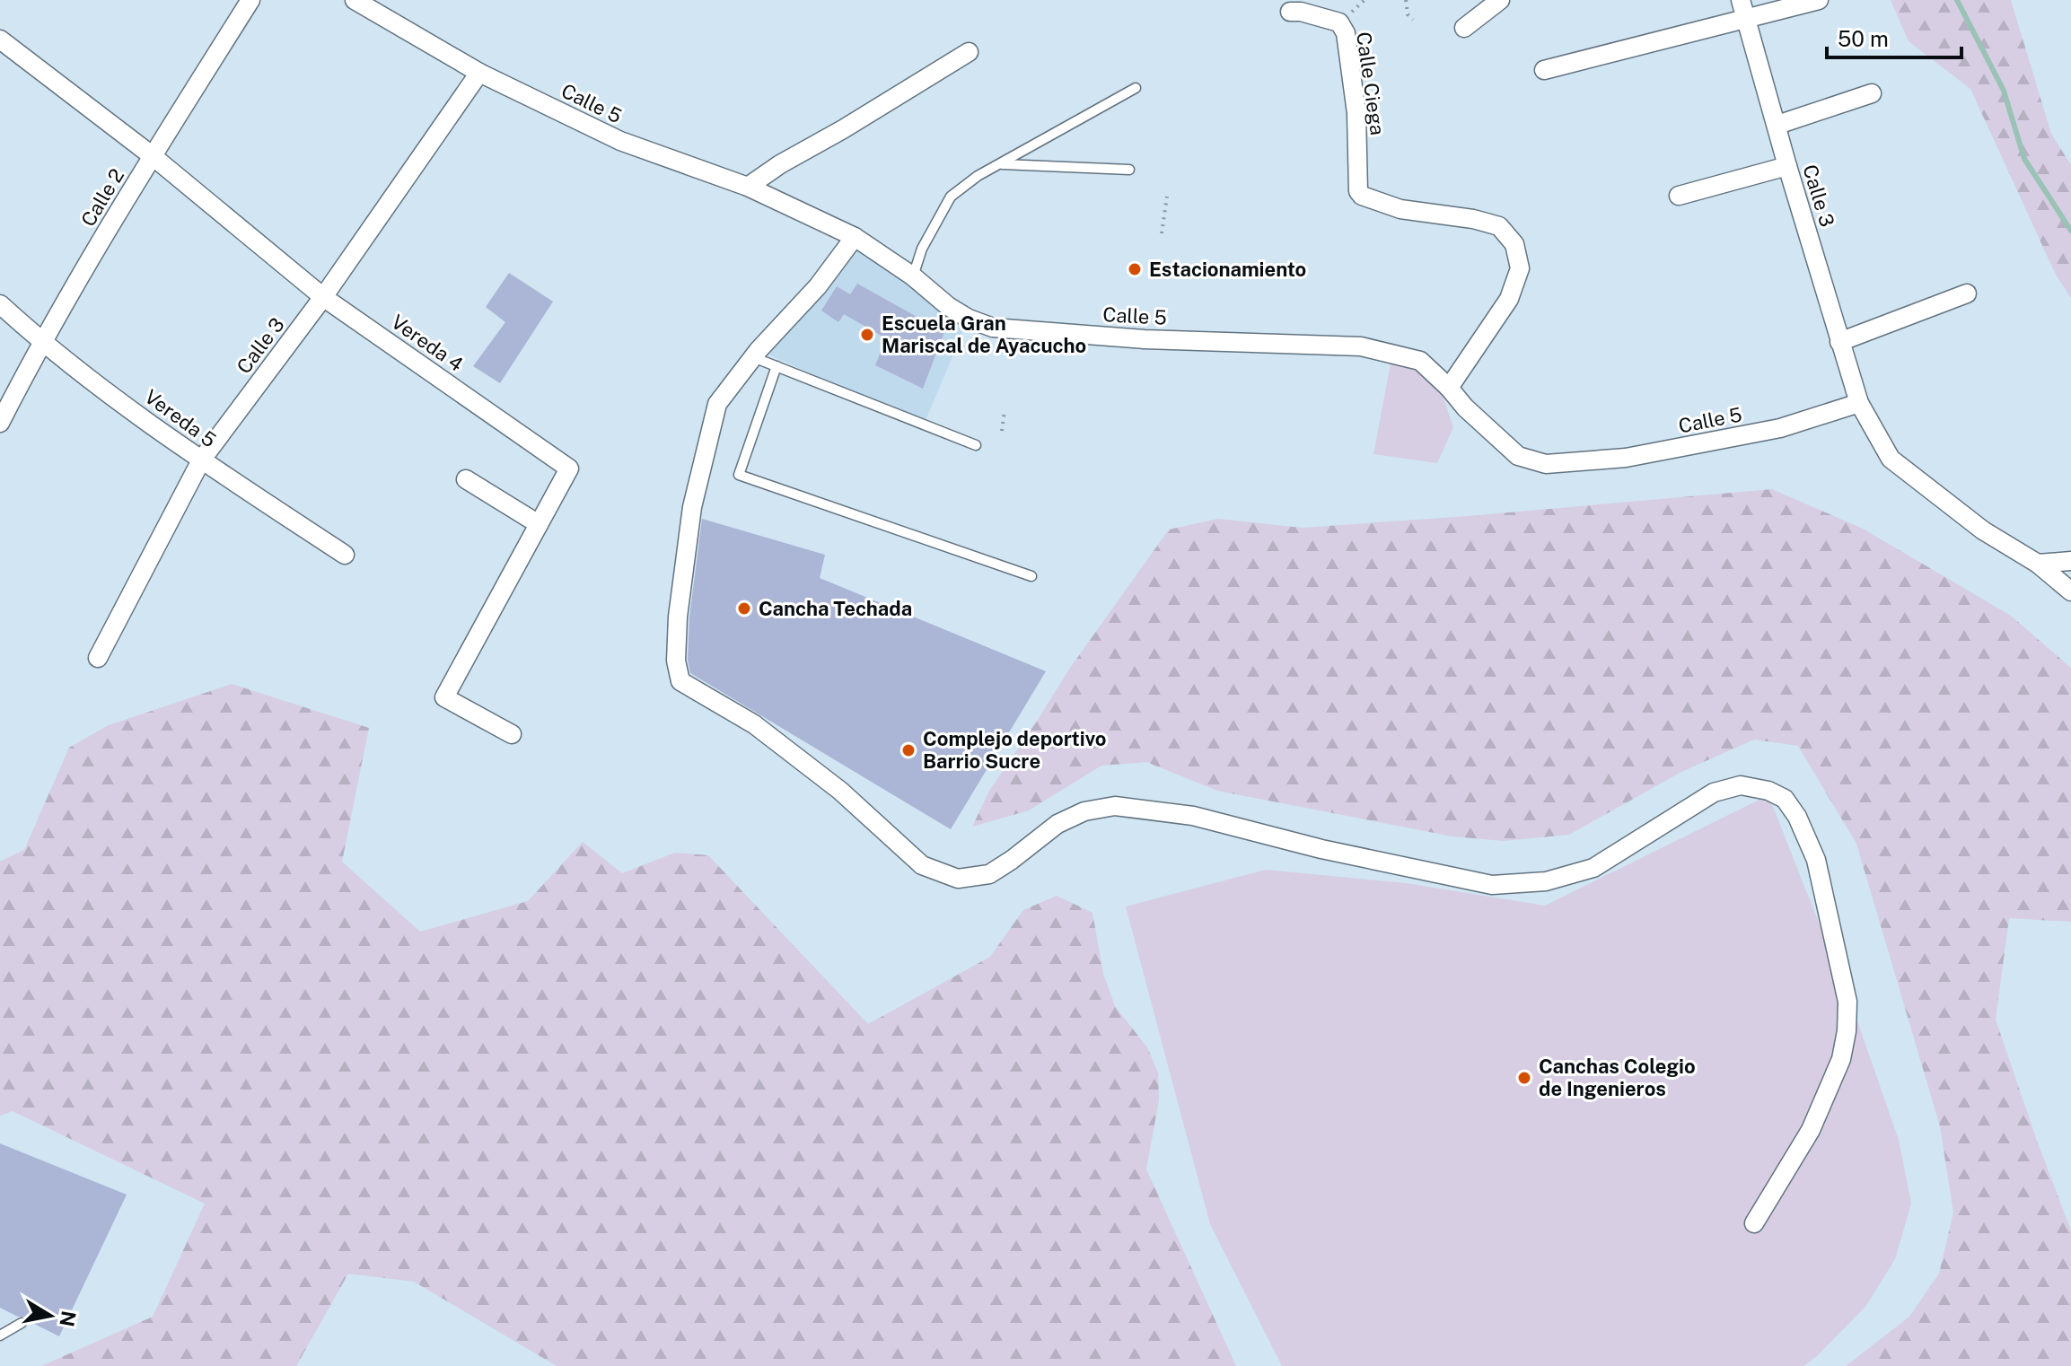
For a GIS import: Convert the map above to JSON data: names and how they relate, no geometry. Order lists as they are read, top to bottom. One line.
{"streets":{"street":["Calle Ciega","Calle 5","Calle 3","Calle 2","Vereda 4","Vereda 5"]},"crossings":[["Calle Ciega","Calle 5"],["Calle 5","Calle 3"],["Calle 3","Vereda 4"],["Calle 3","Vereda 5"],["Calle 2","Vereda 4"],["Calle 2","Vereda 5"]],"places":["Estacionamiento","Escuela Gran Mariscal de Ayacucho","Cancha Techada","Complejo deportivo Barrio Sucre","Canchas Colegio de Ingenieros"],"scale_bar":"50 m","north":"right"}
